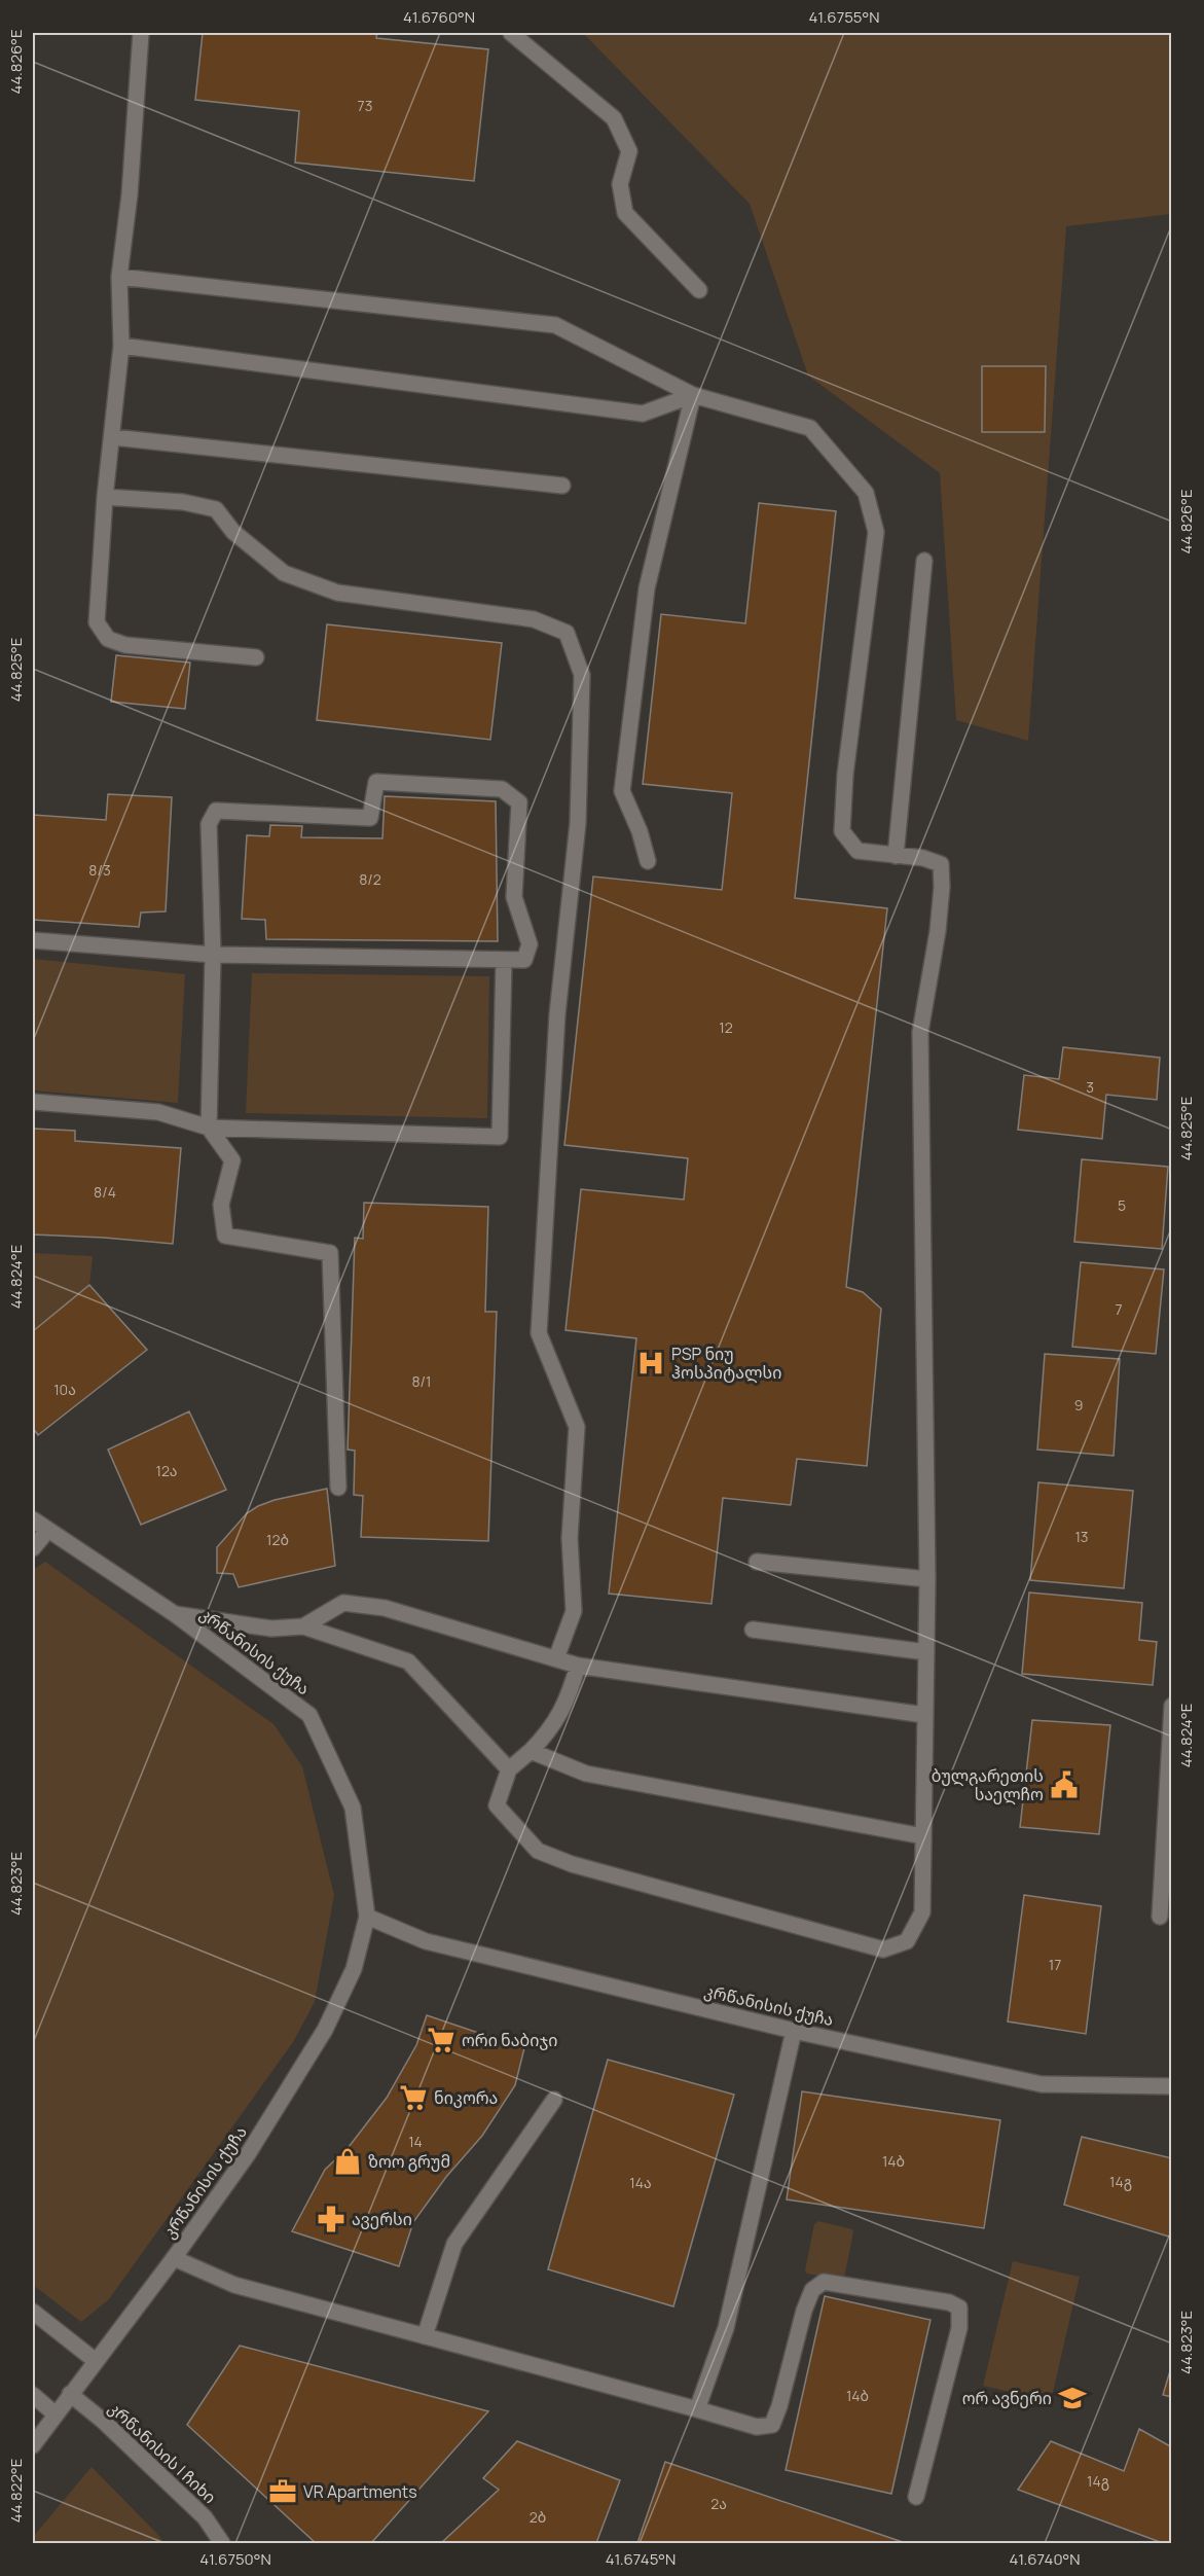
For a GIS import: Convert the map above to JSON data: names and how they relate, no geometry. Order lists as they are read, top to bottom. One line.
{"streets":{"street":["კრწანისის ქუჩა","კრწანისის I ჩიხი"]},"crossings":[["კრწანისის ქუჩა","კრწანისის I ჩიხი"]],"places":{"hospital":["PSP ნიუ ჰოსპიტალსი"],"public building":["ბულგარეთის საელჩო"],"supermarket":["ორი ნაბიჯი","ნიკორა"],"shop":["ზოო გრუმ"],"pharmacy":["ავერსი"],"school or university":["ორ ავნერი"],"office":["VR Apartments"]},"house_numbers":["73","8/3","8/2","12","3","8/4","5","7","8/1","10ა","9","12ა","13","12ბ","17","14","14ბ","14გ","14ა","14ბ","14გ","2ა","2ბ"],"coordinates":["41.6760°N","41.6755°N","44.826°E","44.825°E","44.824°E","44.823°E","44.822°E","41.6750°N","41.6745°N","41.6740°N"]}
